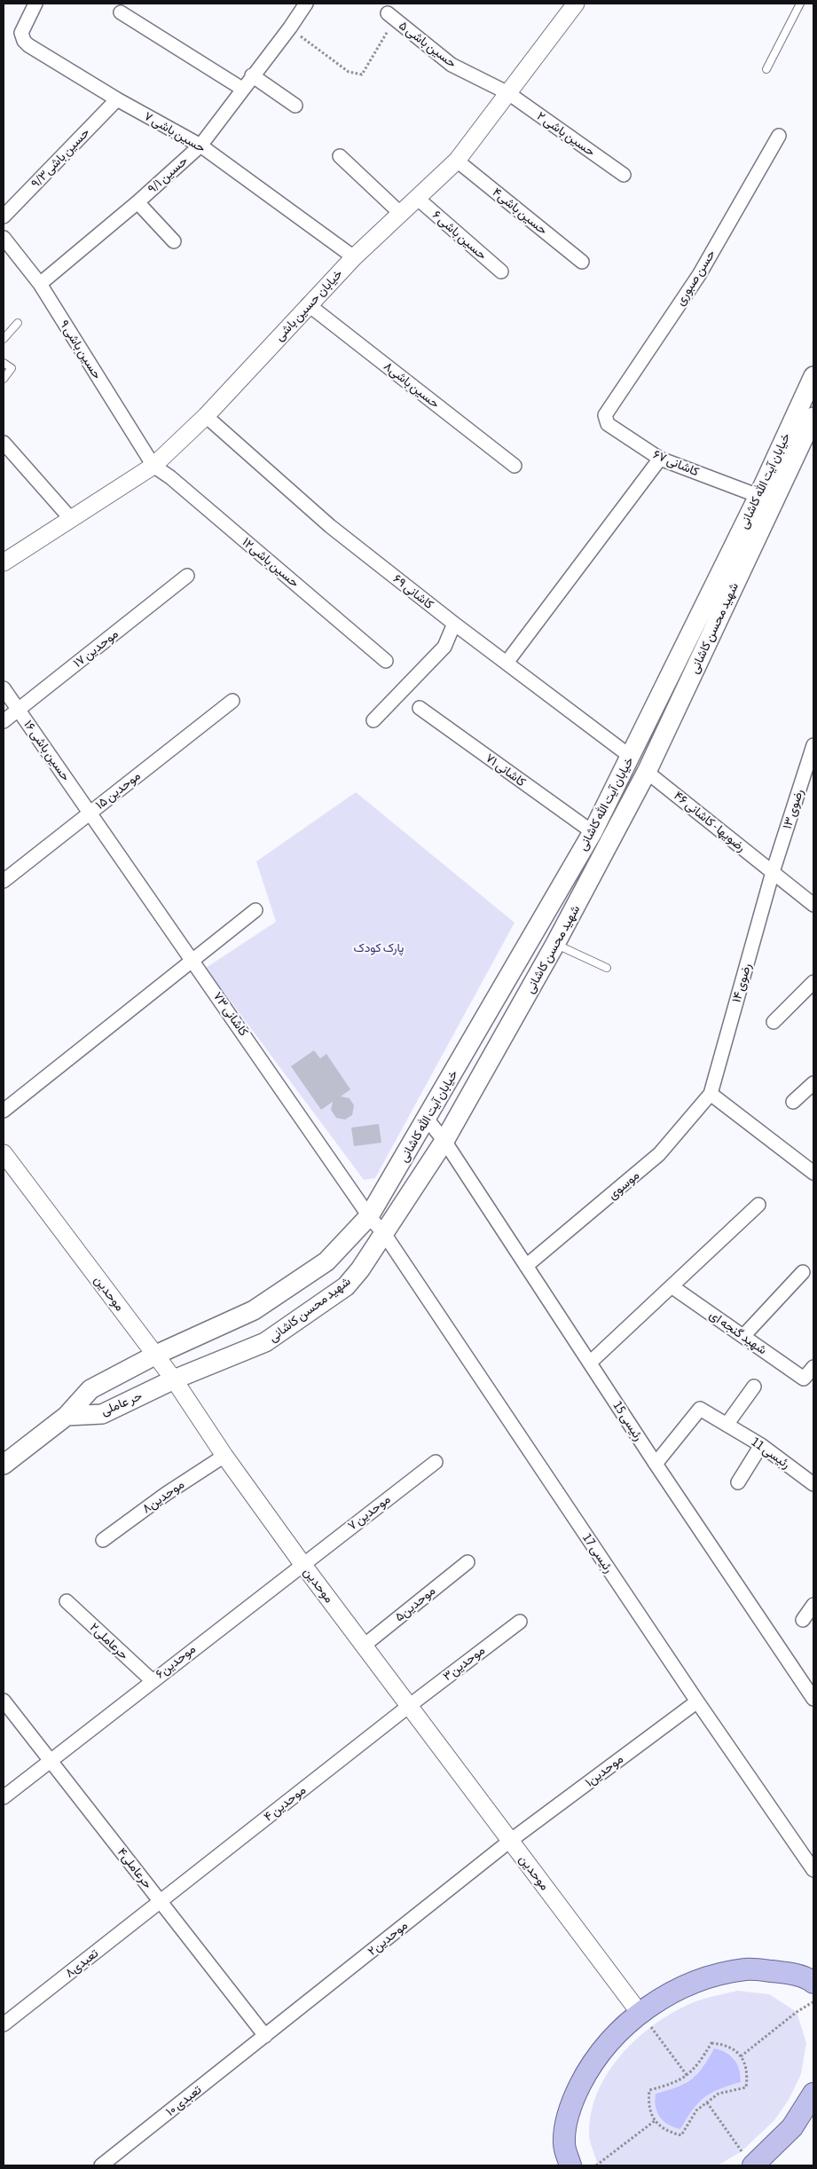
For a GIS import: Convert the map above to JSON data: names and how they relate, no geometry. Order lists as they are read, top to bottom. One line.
{"streets":{"main road":["خیابان آیت الله کاشانی","شهید محسن کاشانی","حر عاملی"],"street":["حسین باشی ۵","حسین باشی ۷","حسین باشی ۲","حسین باشی۹/۳","حسین ۹/۱","حسین باشی۴","حسین باشی ۶","حسن صبوری","خیابان حسین باشی","حسین باشی ۹","حسین باشی۸","کاشانی ۶۷","حسین باشی۱۲","کاشانی ۶۹","موحدین ۱۷","حسین باشی ۱۶","کاشانی ۷۱","موحدین ۱۵","رضوی ۱۳","رضویها - کاشانی ۴۶","رضوی ۱۴","کاشانی ۷۳","موسوی","موحدین","شهید گنجه ای","رئیسی 15","رئیسی 11","موحدین۸","موحدین ۷","رئیسی 17","موحدین۵","حرعاملی۲","موحدین۶","موحدین۳","موحدین۱","موحدین ۴","حرعاملی۴","موحدین۲","تعبدی۸","تعبدی ۱۰"]},"crossings":[["حسین باشی ۵","حسین باشی ۲"],["حسین باشی ۵","حسین ۹/۱"],["حسین باشی ۵","خیابان حسین باشی"],["حسین باشی ۷","حسین باشی۹/۳"],["حسین باشی ۷","حسین ۹/۱"],["حسین باشی ۷","خیابان حسین باشی"],["حسین باشی ۲","خیابان حسین باشی"],["حسین ۹/۱","حسین باشی ۹"],["حسین باشی۴","خیابان حسین باشی"],["حسین باشی ۶","خیابان حسین باشی"],["حسن صبوری","کاشانی ۶۷"],["خیابان حسین باشی","حسین باشی ۹"],["خیابان حسین باشی","حسین باشی۸"],["خیابان حسین باشی","حسین باشی۱۲"],["خیابان حسین باشی","کاشانی ۶۹"],["حسین باشی ۹","حسین باشی۱۲"],["کاشانی ۶۷","خیابان آیت الله کاشانی"],["خیابان آیت الله کاشانی","کاشانی ۶۹"],["خیابان آیت الله کاشانی","کاشانی ۷۱"],["خیابان آیت الله کاشانی","کاشانی ۷۳"],["خیابان آیت الله کاشانی","رئیسی 15"],["شهید محسن کاشانی","رضویها - کاشانی ۴۶"],["شهید محسن کاشانی","کاشانی ۷۳"],["شهید محسن کاشانی","موحدین"],["شهید محسن کاشانی","حر عاملی"],["شهید محسن کاشانی","رئیسی 15"],["شهید محسن کاشانی","رئیسی 17"],["موحدین ۱۷","حسین باشی ۱۶"],["حسین باشی ۱۶","موحدین ۱۵"],["حسین باشی ۱۶","کاشانی ۷۳"],["موحدین ۱۵","کاشانی ۷۳"],["رضوی ۱۳","رضویها - کاشانی ۴۶"],["رضوی ۱۳","رضوی ۱۴"],["رضویها - کاشانی ۴۶","رضوی ۱۴"],["رضوی ۱۴","موسوی"],["کاشانی ۷۳","رئیسی 17"],["موسوی","رئیسی 15"],["موحدین","حر عاملی"],["موحدین","موحدین۸"],["موحدین","موحدین ۷"],["موحدین","موحدین۵"],["موحدین","موحدین۶"],["موحدین","موحدین۳"],["موحدین","موحدین۱"],["موحدین","موحدین ۴"],["موحدین","موحدین۲"],["رئیسی 15","رئیسی 11"],["موحدین ۷","موحدین۶"],["رئیسی 17","موحدین۱"],["حرعاملی۲","موحدین۶"],["موحدین۶","حرعاملی۴"],["موحدین۳","موحدین ۴"],["موحدین۱","موحدین۲"],["موحدین ۴","حرعاملی۴"],["موحدین ۴","تعبدی۸"],["حرعاملی۴","موحدین۲"],["حرعاملی۴","تعبدی۸"],["حرعاملی۴","تعبدی ۱۰"],["موحدین۲","تعبدی ۱۰"]],"parks":["پارک کودک"]}
